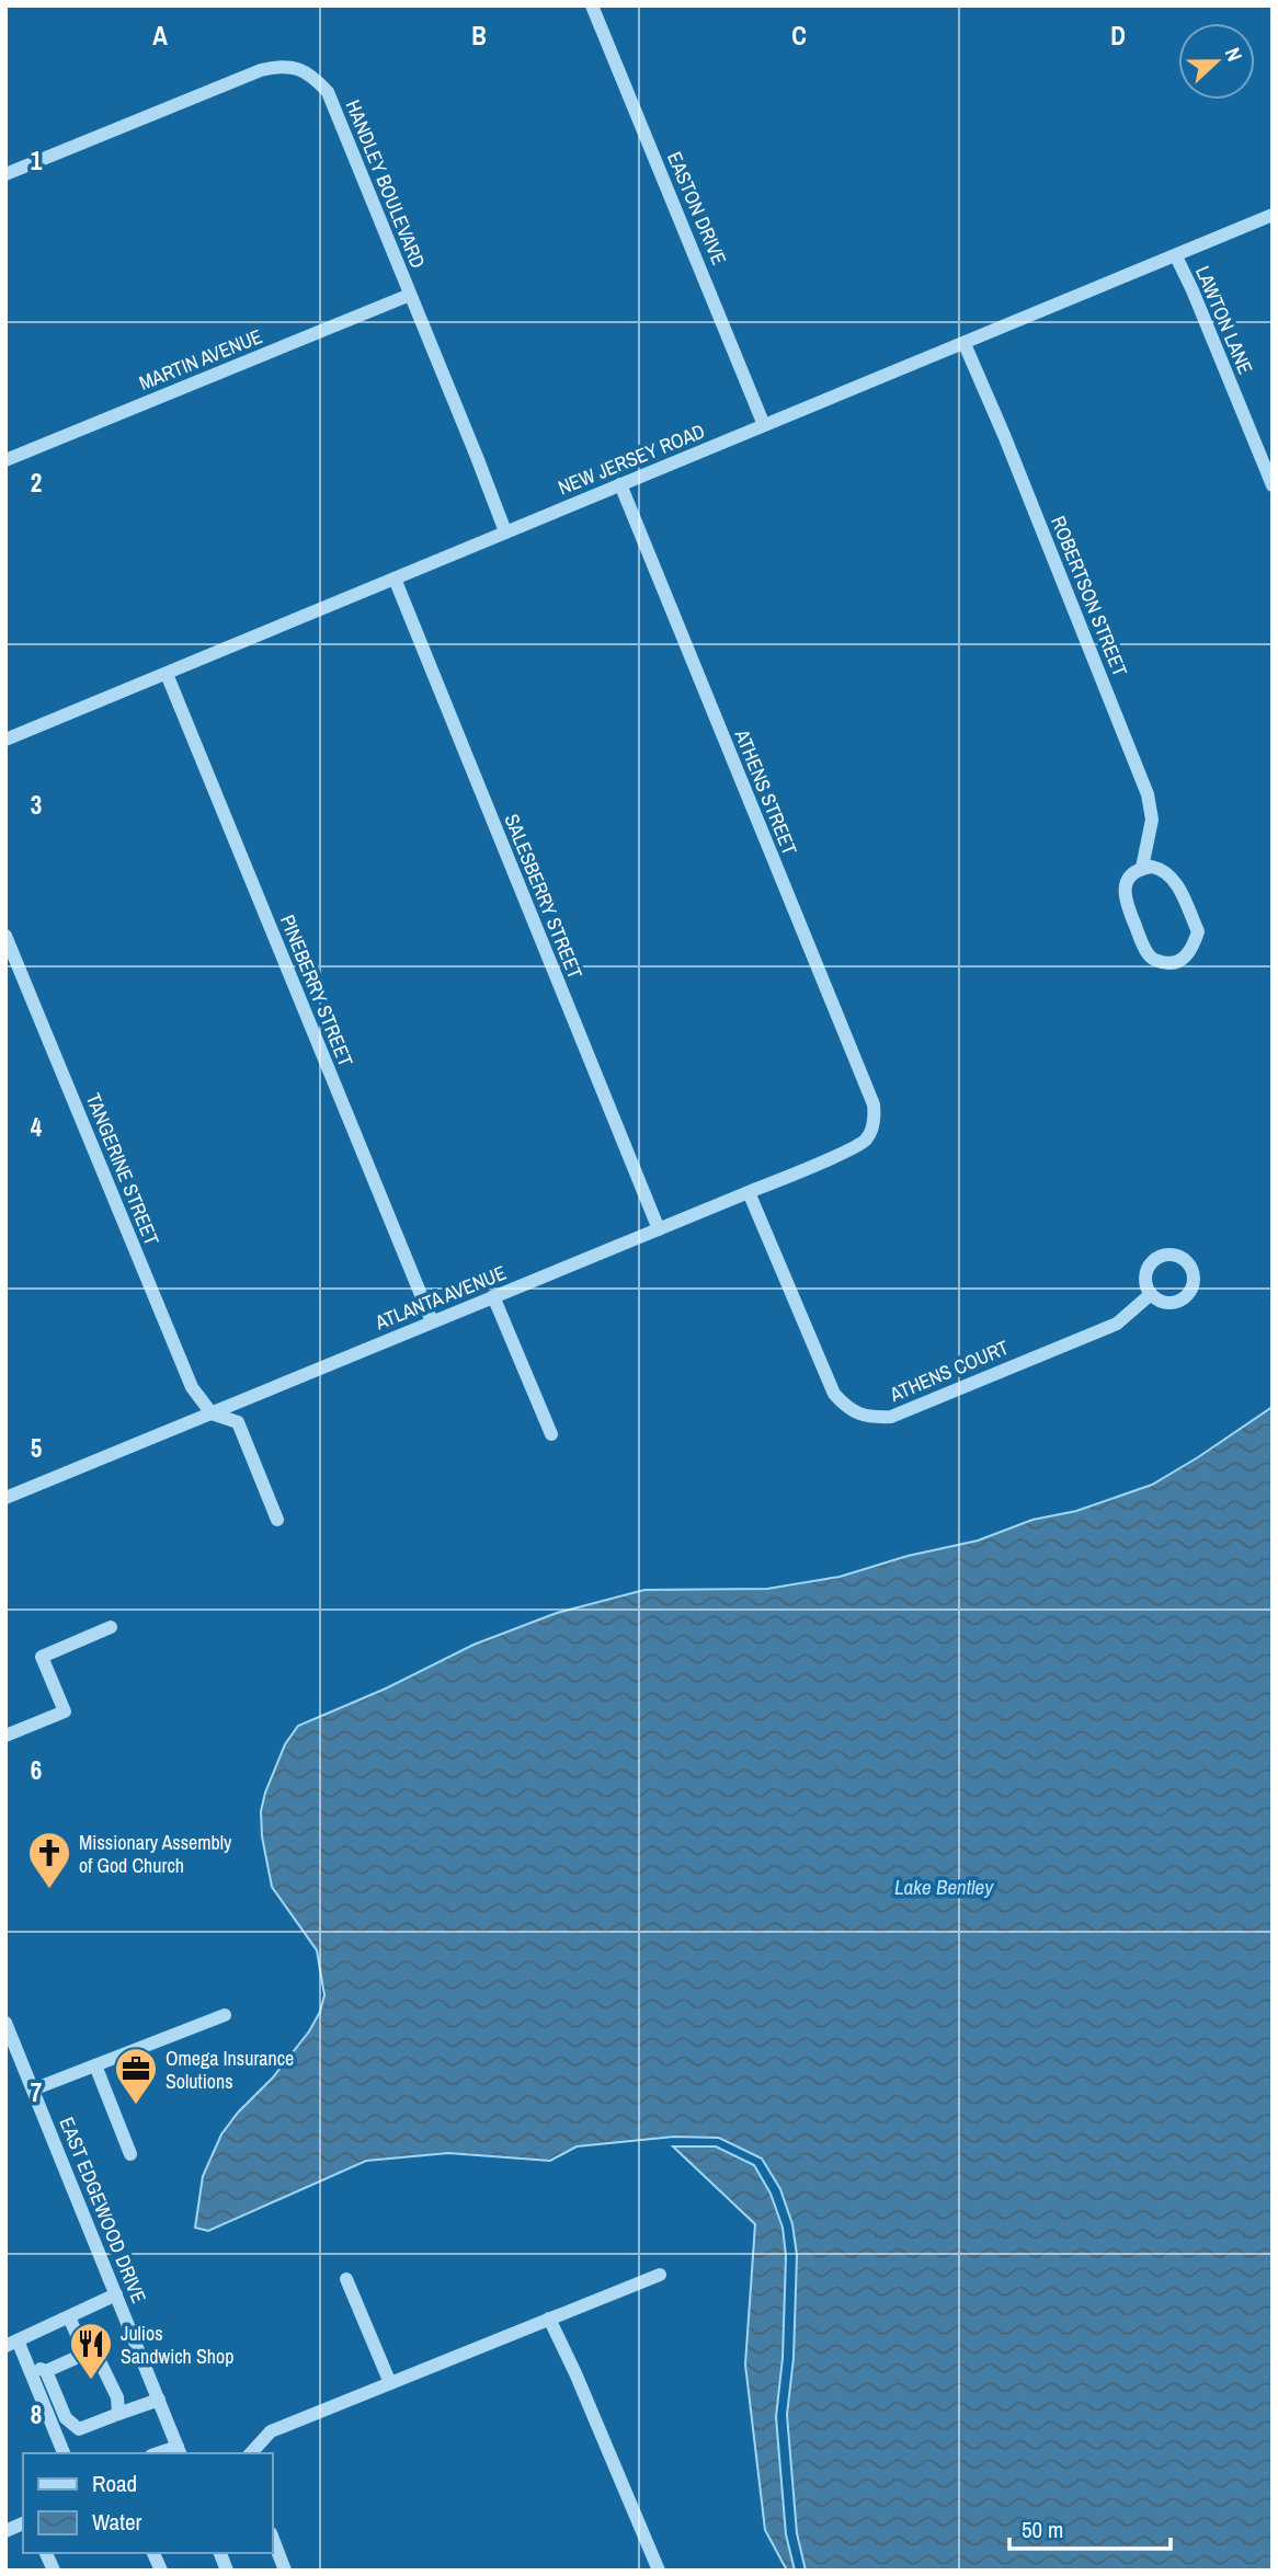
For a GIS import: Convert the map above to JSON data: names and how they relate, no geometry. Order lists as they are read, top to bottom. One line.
{"streets":{"street":["HANDLEY BOULEVARD","EASTON DRIVE","LAWTON LANE","MARTIN AVENUE","NEW JERSEY ROAD","ROBERTSON STREET","ATHENS STREET","SALESBERRY STREET","PINEBERRY STREET","TANGERINE STREET","ATLANTA AVENUE","ATHENS COURT","EAST EDGEWOOD DRIVE"]},"crossings":[["HANDLEY BOULEVARD","MARTIN AVENUE"],["HANDLEY BOULEVARD","NEW JERSEY ROAD"],["EASTON DRIVE","NEW JERSEY ROAD"],["LAWTON LANE","NEW JERSEY ROAD"],["NEW JERSEY ROAD","ROBERTSON STREET"],["NEW JERSEY ROAD","ATHENS STREET"],["NEW JERSEY ROAD","SALESBERRY STREET"],["NEW JERSEY ROAD","PINEBERRY STREET"],["ATHENS STREET","ATLANTA AVENUE"],["SALESBERRY STREET","ATLANTA AVENUE"],["PINEBERRY STREET","ATLANTA AVENUE"],["TANGERINE STREET","ATLANTA AVENUE"],["ATLANTA AVENUE","ATHENS COURT"]],"water":["Lake Bentley"],"places":{"church":["Missionary Assembly of God Church"],"office":["Omega Insurance Solutions"],"restaurant":["Julios Sandwich Shop"]},"legend":["Road","Water"],"scale_bar":"50 m","north":"right","grid":{"columns":["A","B","C","D"],"rows":["1","2","3","4","5","6","7","8"]}}
